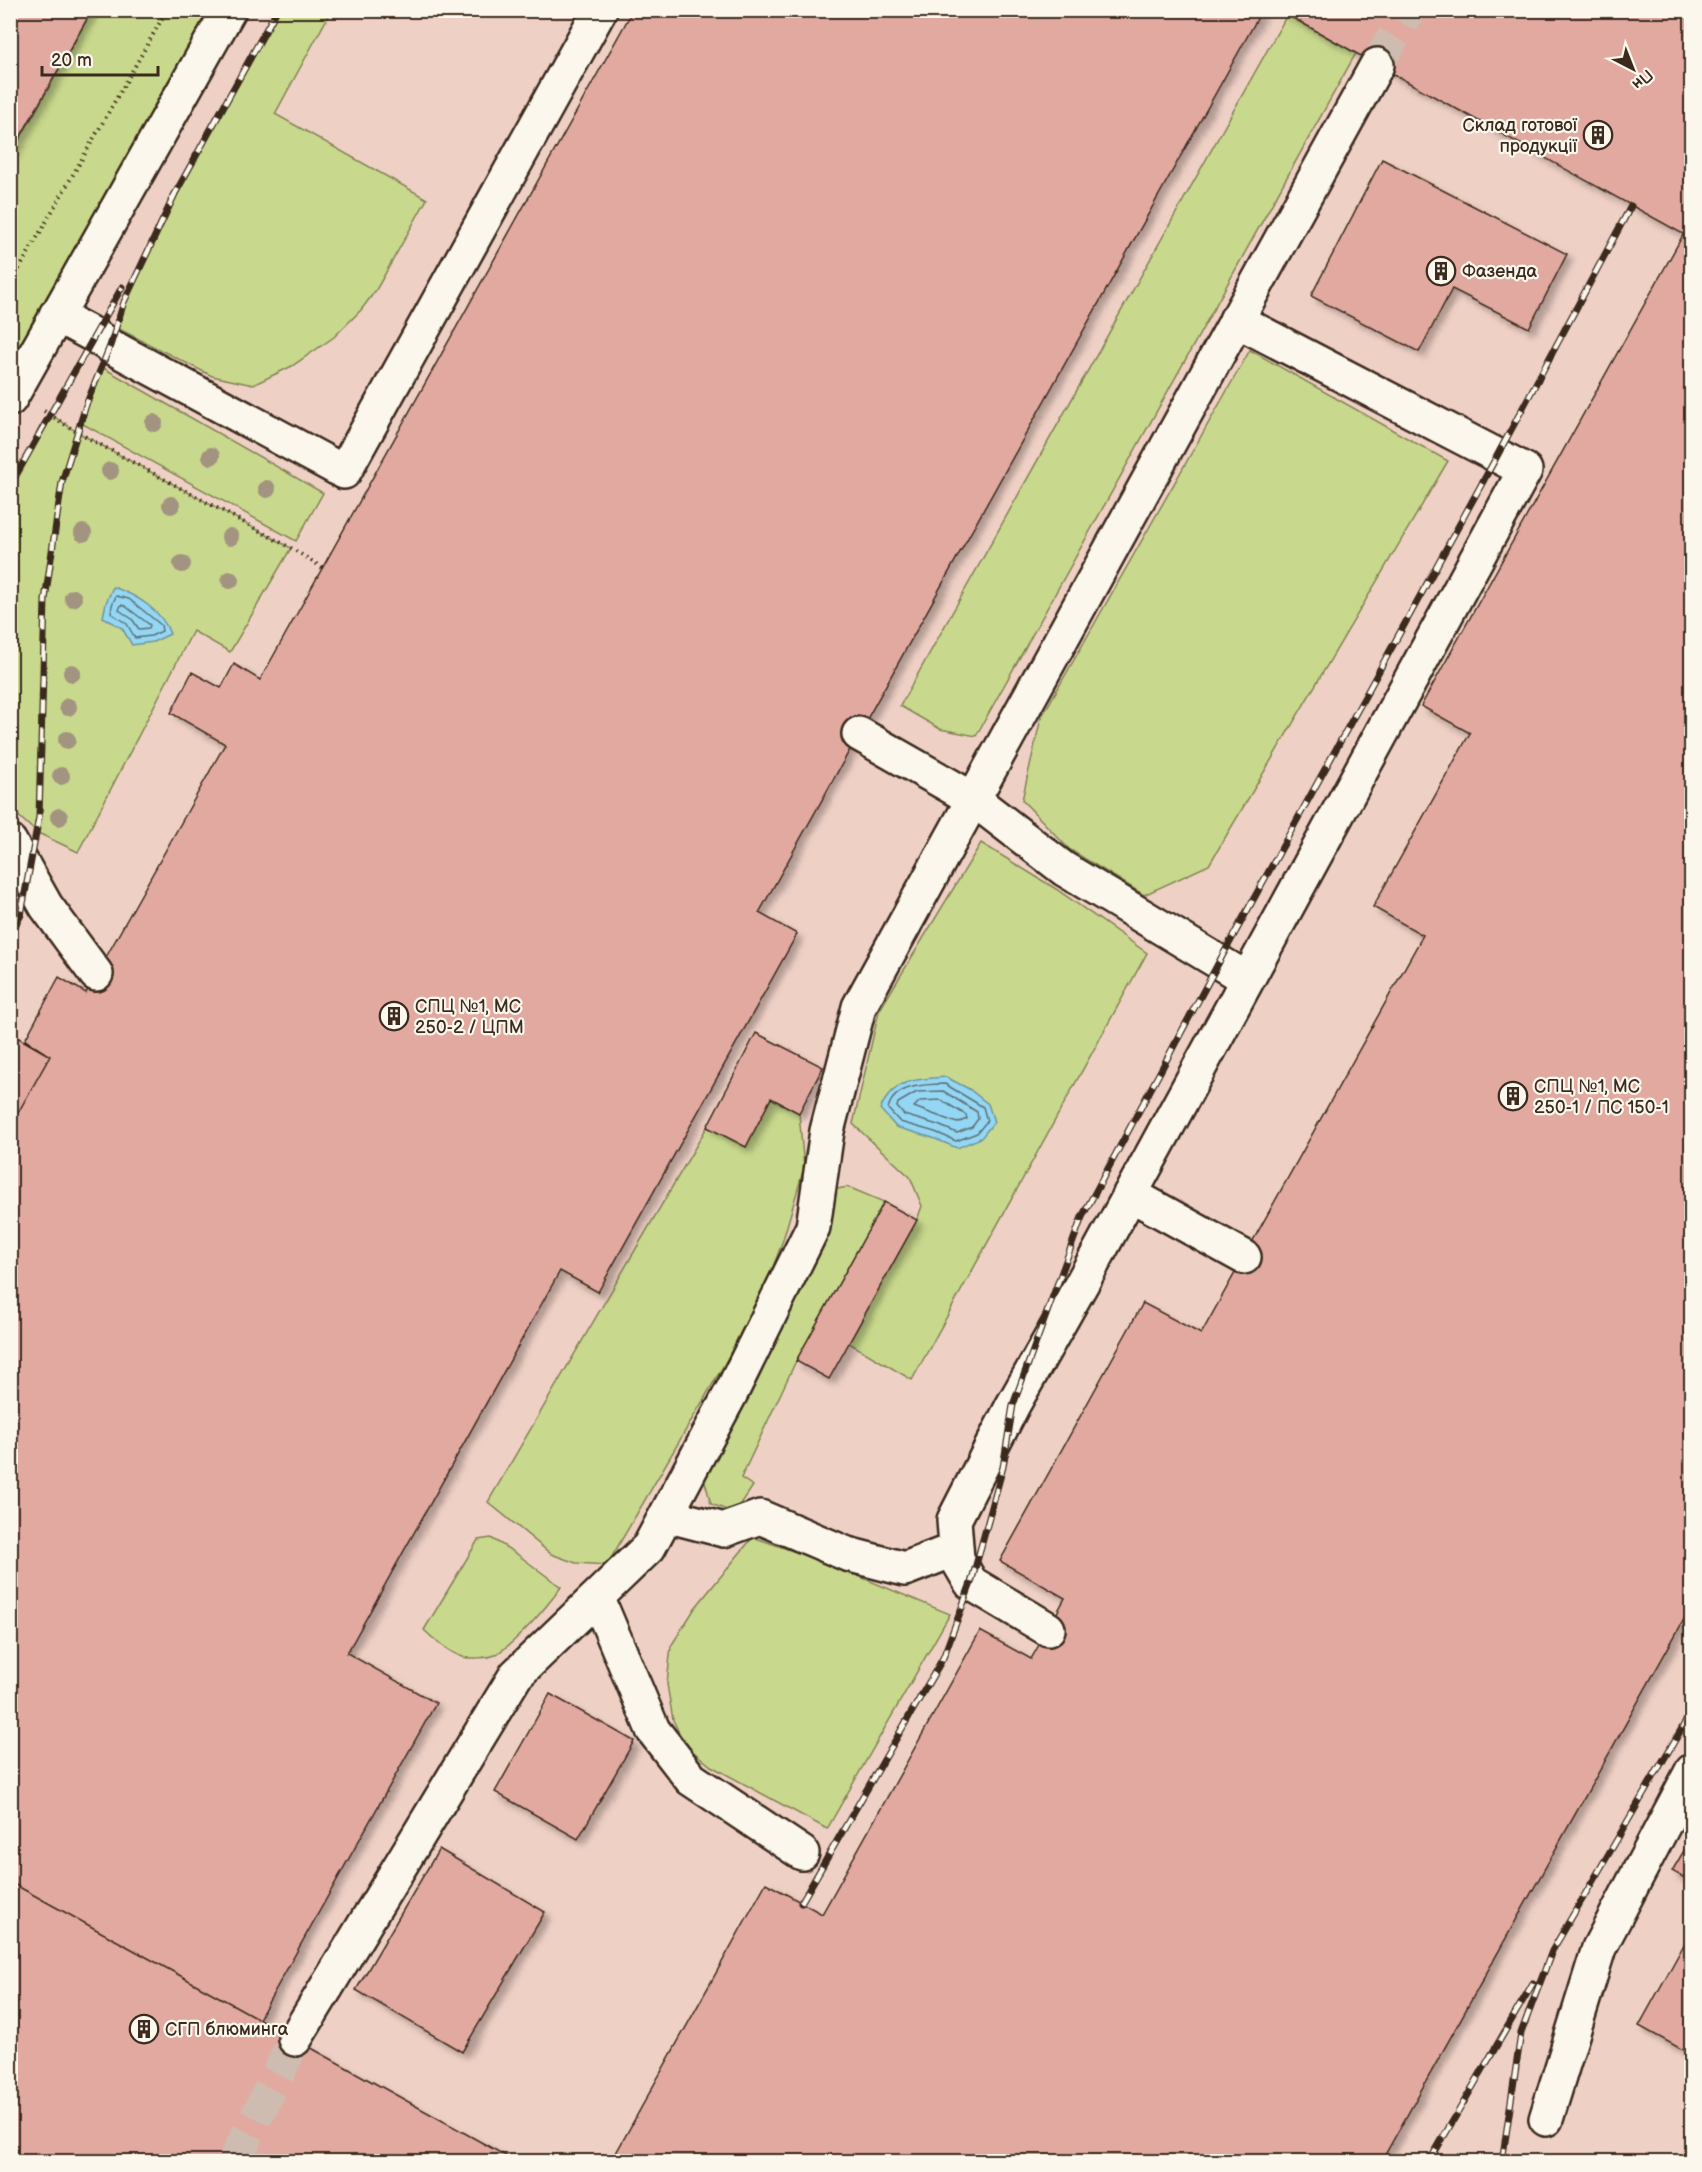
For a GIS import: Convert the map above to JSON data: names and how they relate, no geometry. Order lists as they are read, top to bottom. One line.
{"places":{"building":["Склад готової продукції","Фазенда","СПЦ №1, МС 250-2 / ЦПМ","СПЦ №1, МС 250-1 / ПС 150-1","СГП блюминга"]},"scale_bar":"20 m","north":"bottom right"}
